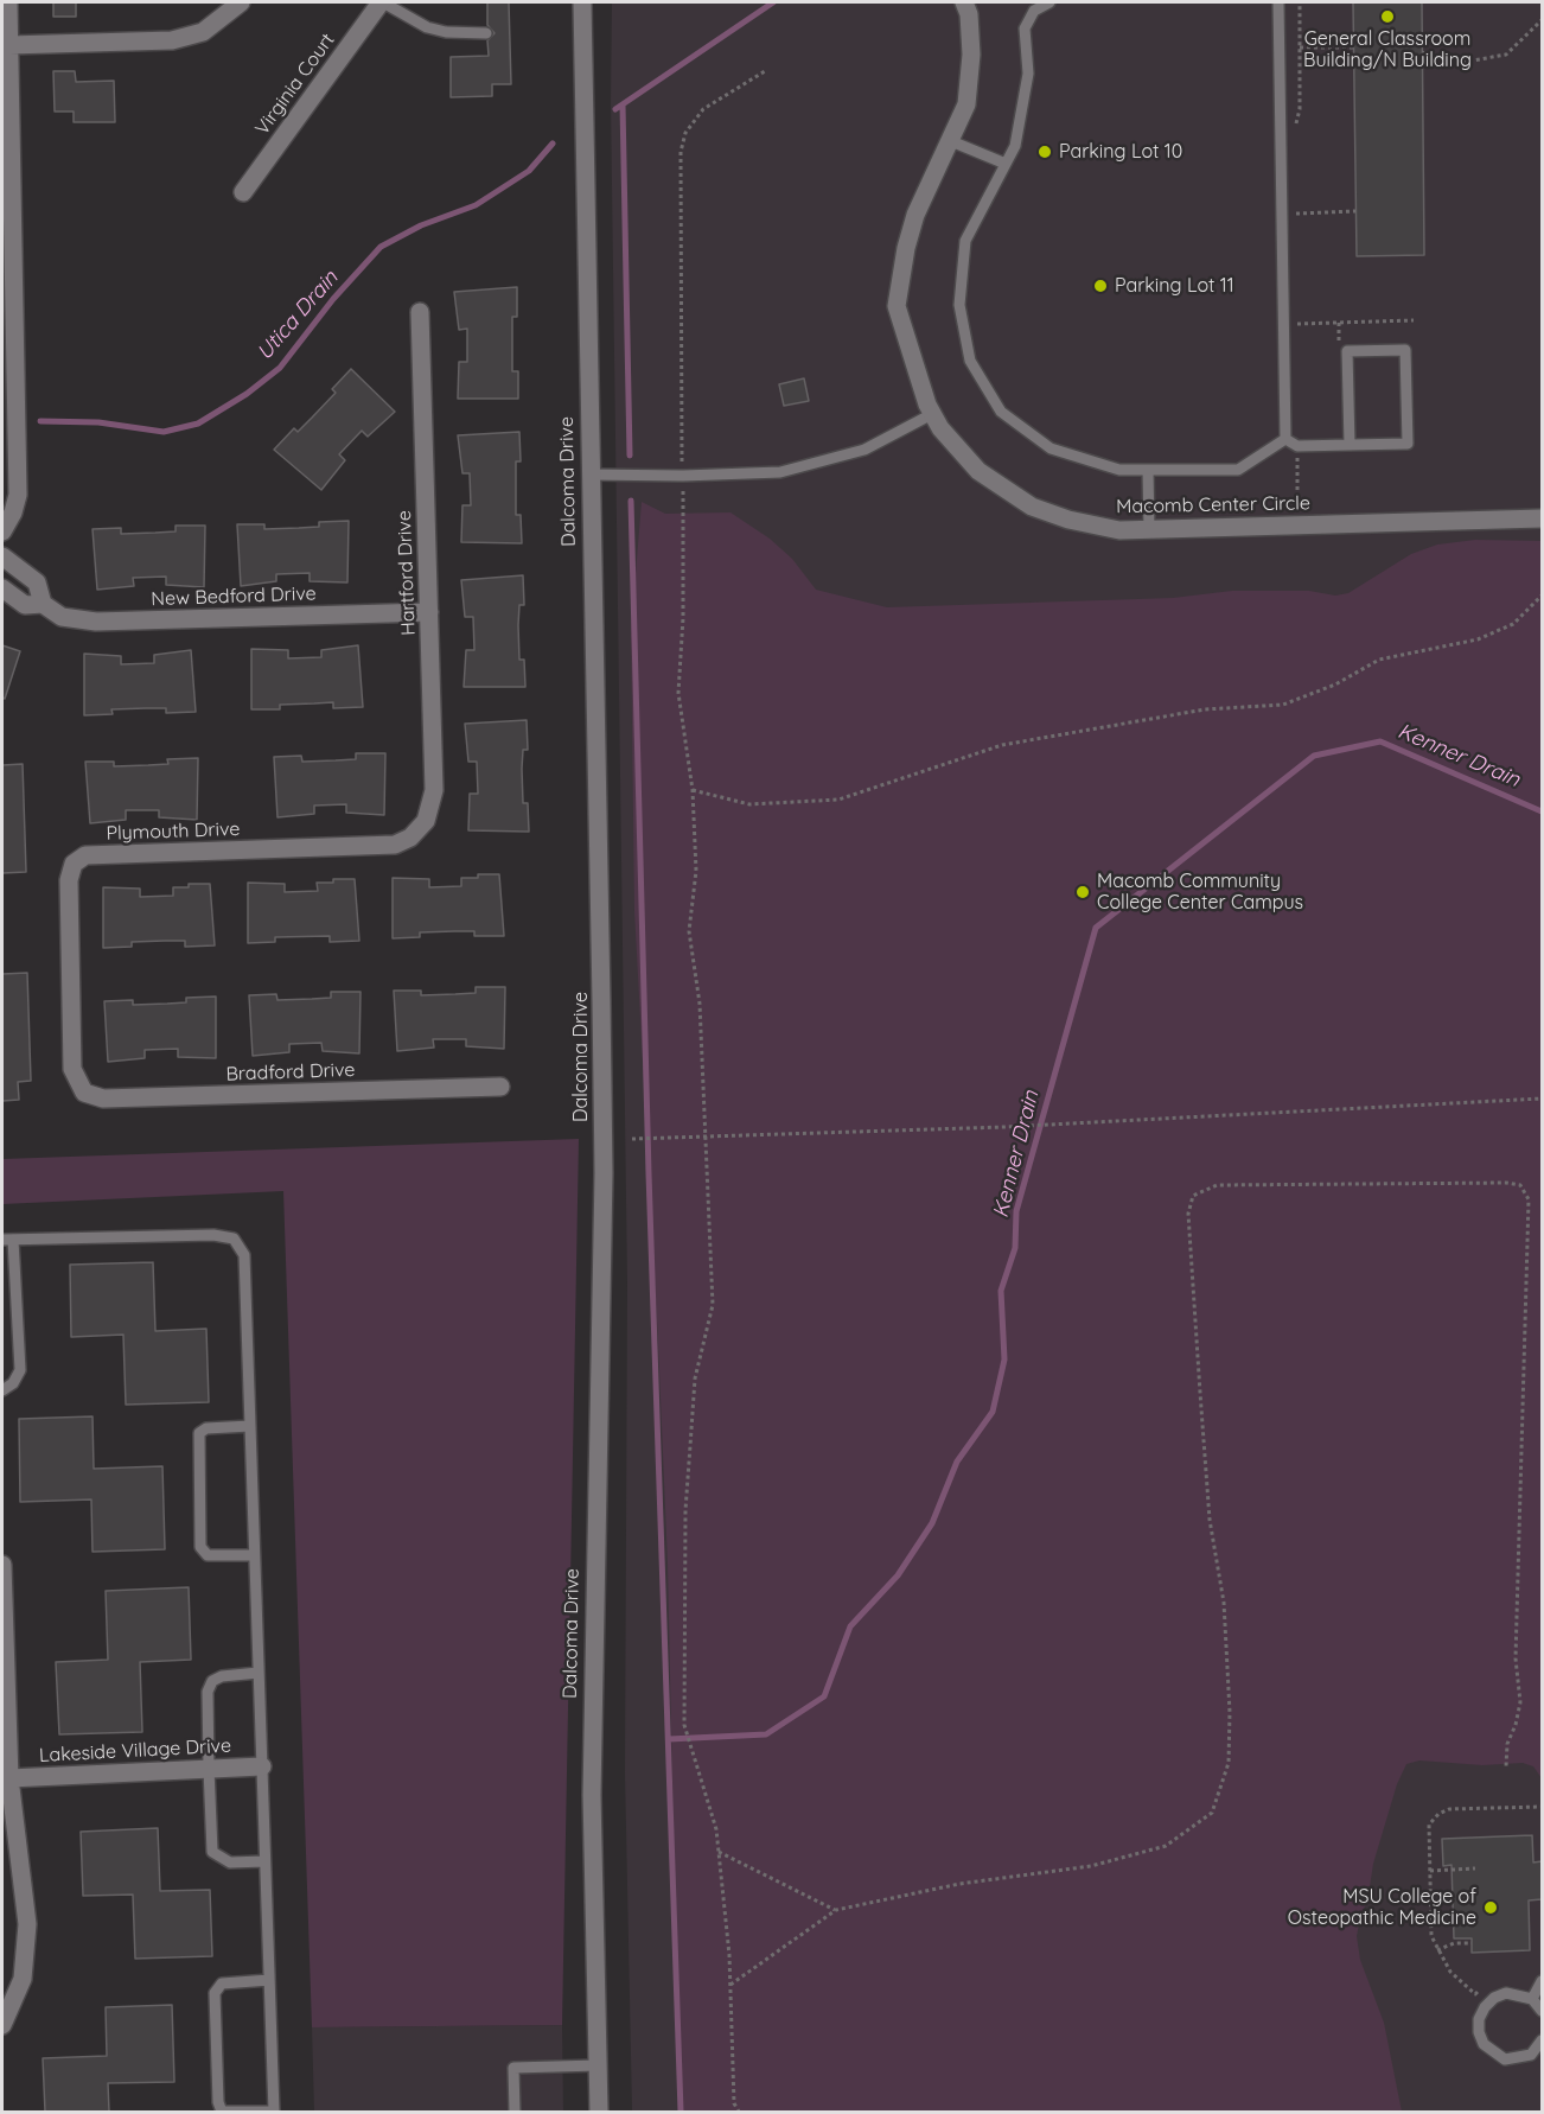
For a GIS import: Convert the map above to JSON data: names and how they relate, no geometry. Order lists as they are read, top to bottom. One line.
{"streets":{"street":["Virginia Court","Dalcoma Drive","Macomb Center Circle","Hartford Drive","New Bedford Drive","Plymouth Drive","Bradford Drive","Lakeside Village Drive"]},"crossings":[["Hartford Drive","New Bedford Drive"],["Hartford Drive","Plymouth Drive"],["Plymouth Drive","Bradford Drive"]],"water":["Utica Drain","Kenner Drain"],"places":["General Classroom Building/N Building","Parking Lot 10","Parking Lot 11","Macomb Community College Center Campus","MSU College of Osteopathic Medicine"]}
